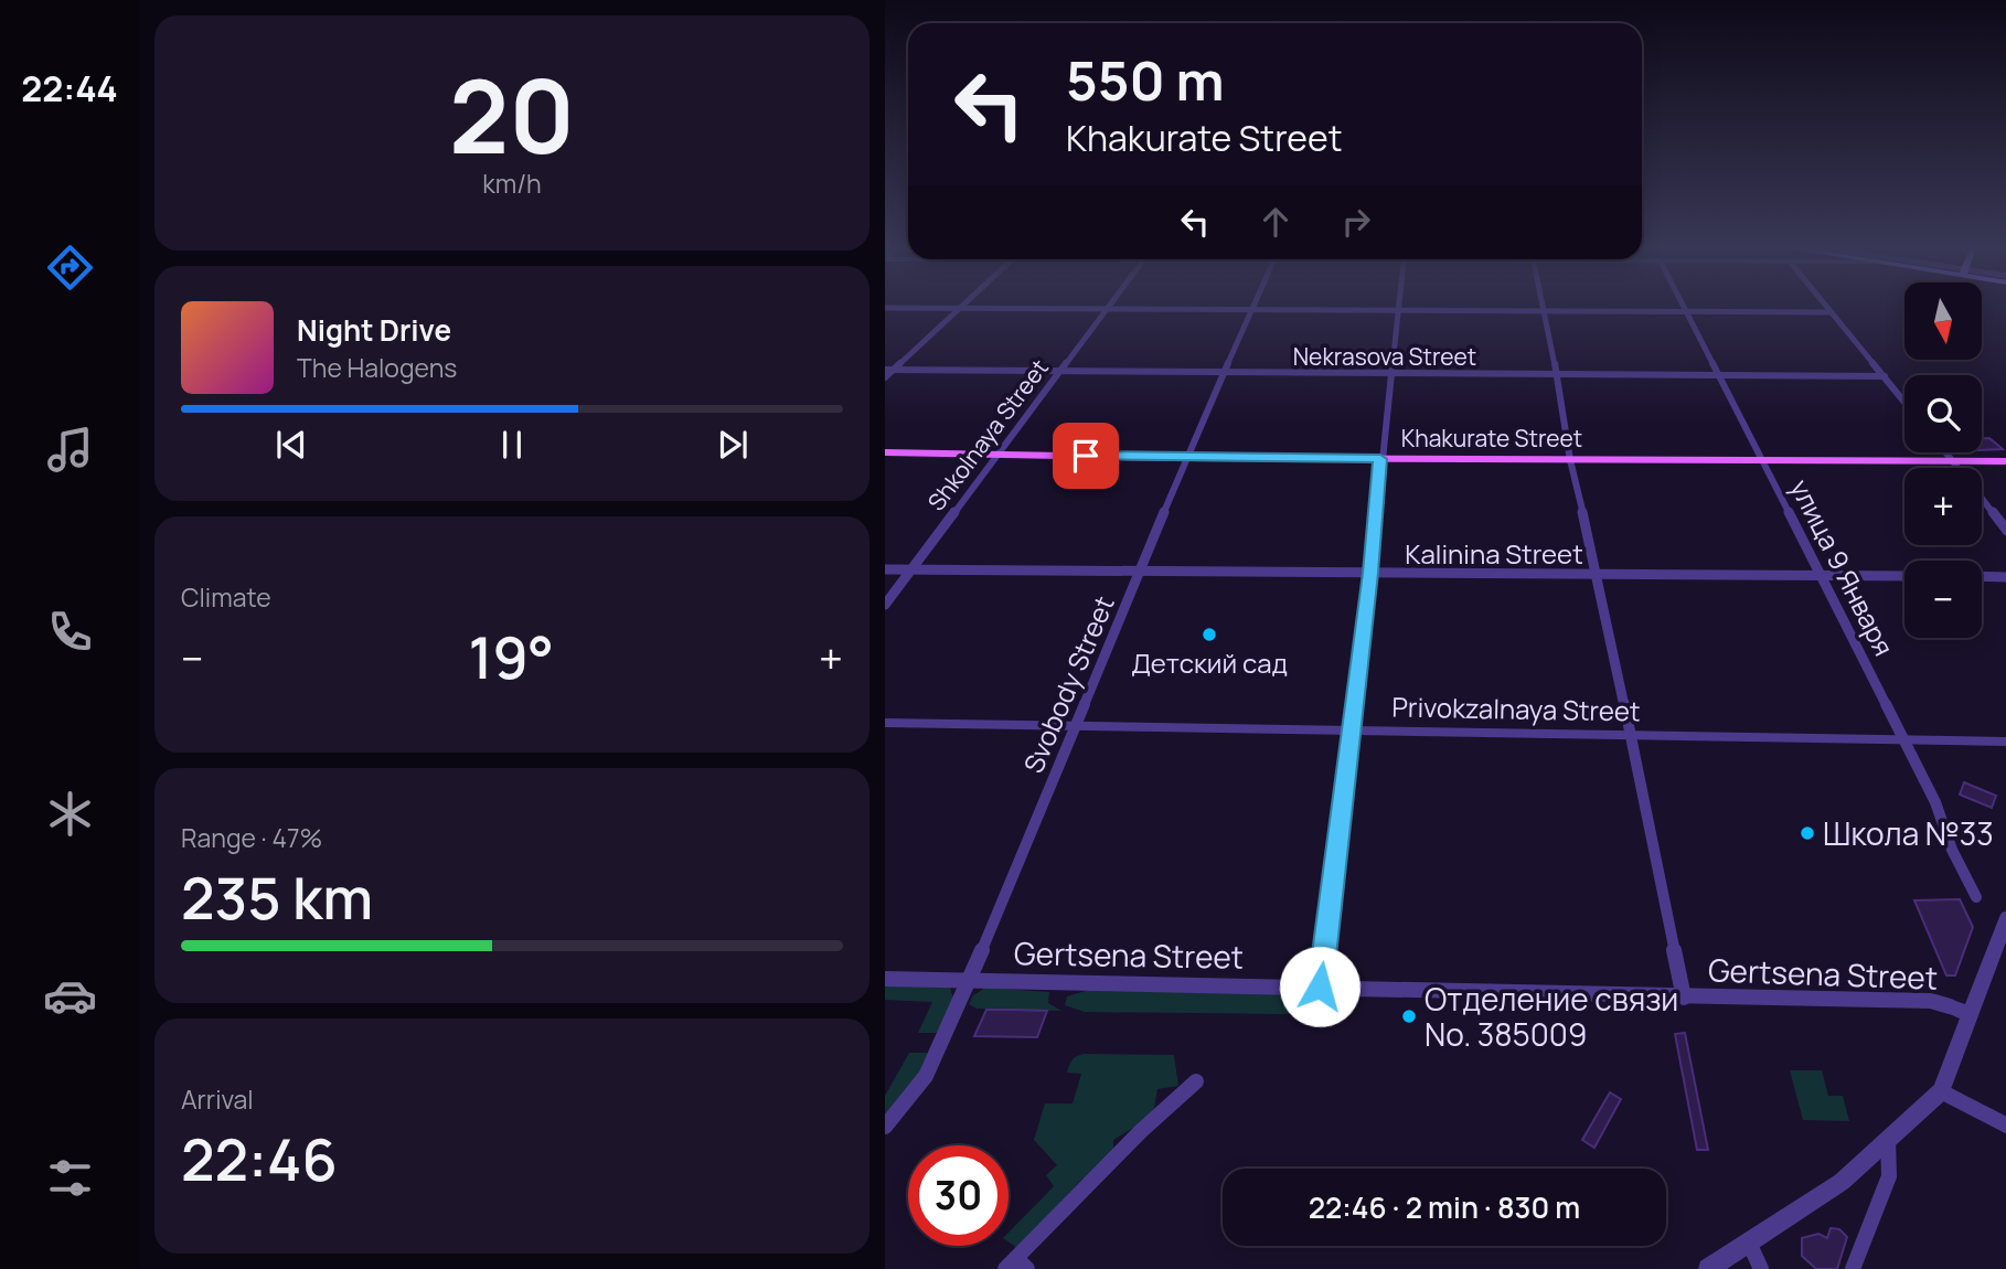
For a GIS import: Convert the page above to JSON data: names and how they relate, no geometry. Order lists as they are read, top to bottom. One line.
{"streets":{"main road":["Khakurate Street"],"street":["Nekrasova Street","Shkolnaya Street","Kalinina Street","улица 9 Января","Svobody Street","Privokzalnaya Street","Gertsena Street"]},"crossings":[["Nekrasova Street","Shkolnaya Street"],["Nekrasova Street","улица 9 Января"],["Nekrasova Street","Svobody Street"],["Shkolnaya Street","Khakurate Street"],["Shkolnaya Street","Kalinina Street"],["Khakurate Street","улица 9 Января"],["Khakurate Street","Svobody Street"],["Kalinina Street","улица 9 Января"],["Kalinina Street","Svobody Street"],["улица 9 Января","Privokzalnaya Street"],["Svobody Street","Privokzalnaya Street"],["Svobody Street","Gertsena Street"]],"places":["Детский сад","Школа №33","Отделение связи No. 385009"],"north":"bottom","page":{"tabs":"22:44","tile":[["20","km/h"],"Climate",["Range · 47%","235 km"],["Arrival","22:46"]],"turn":["550 m","Khakurate Street"],"map_buttons":["+","−"],"song":["Night Drive","The Halogens"],"heat":["−","19°","+"],"limit":"30","trip":"22:46 · 2 min · 830 m"}}
